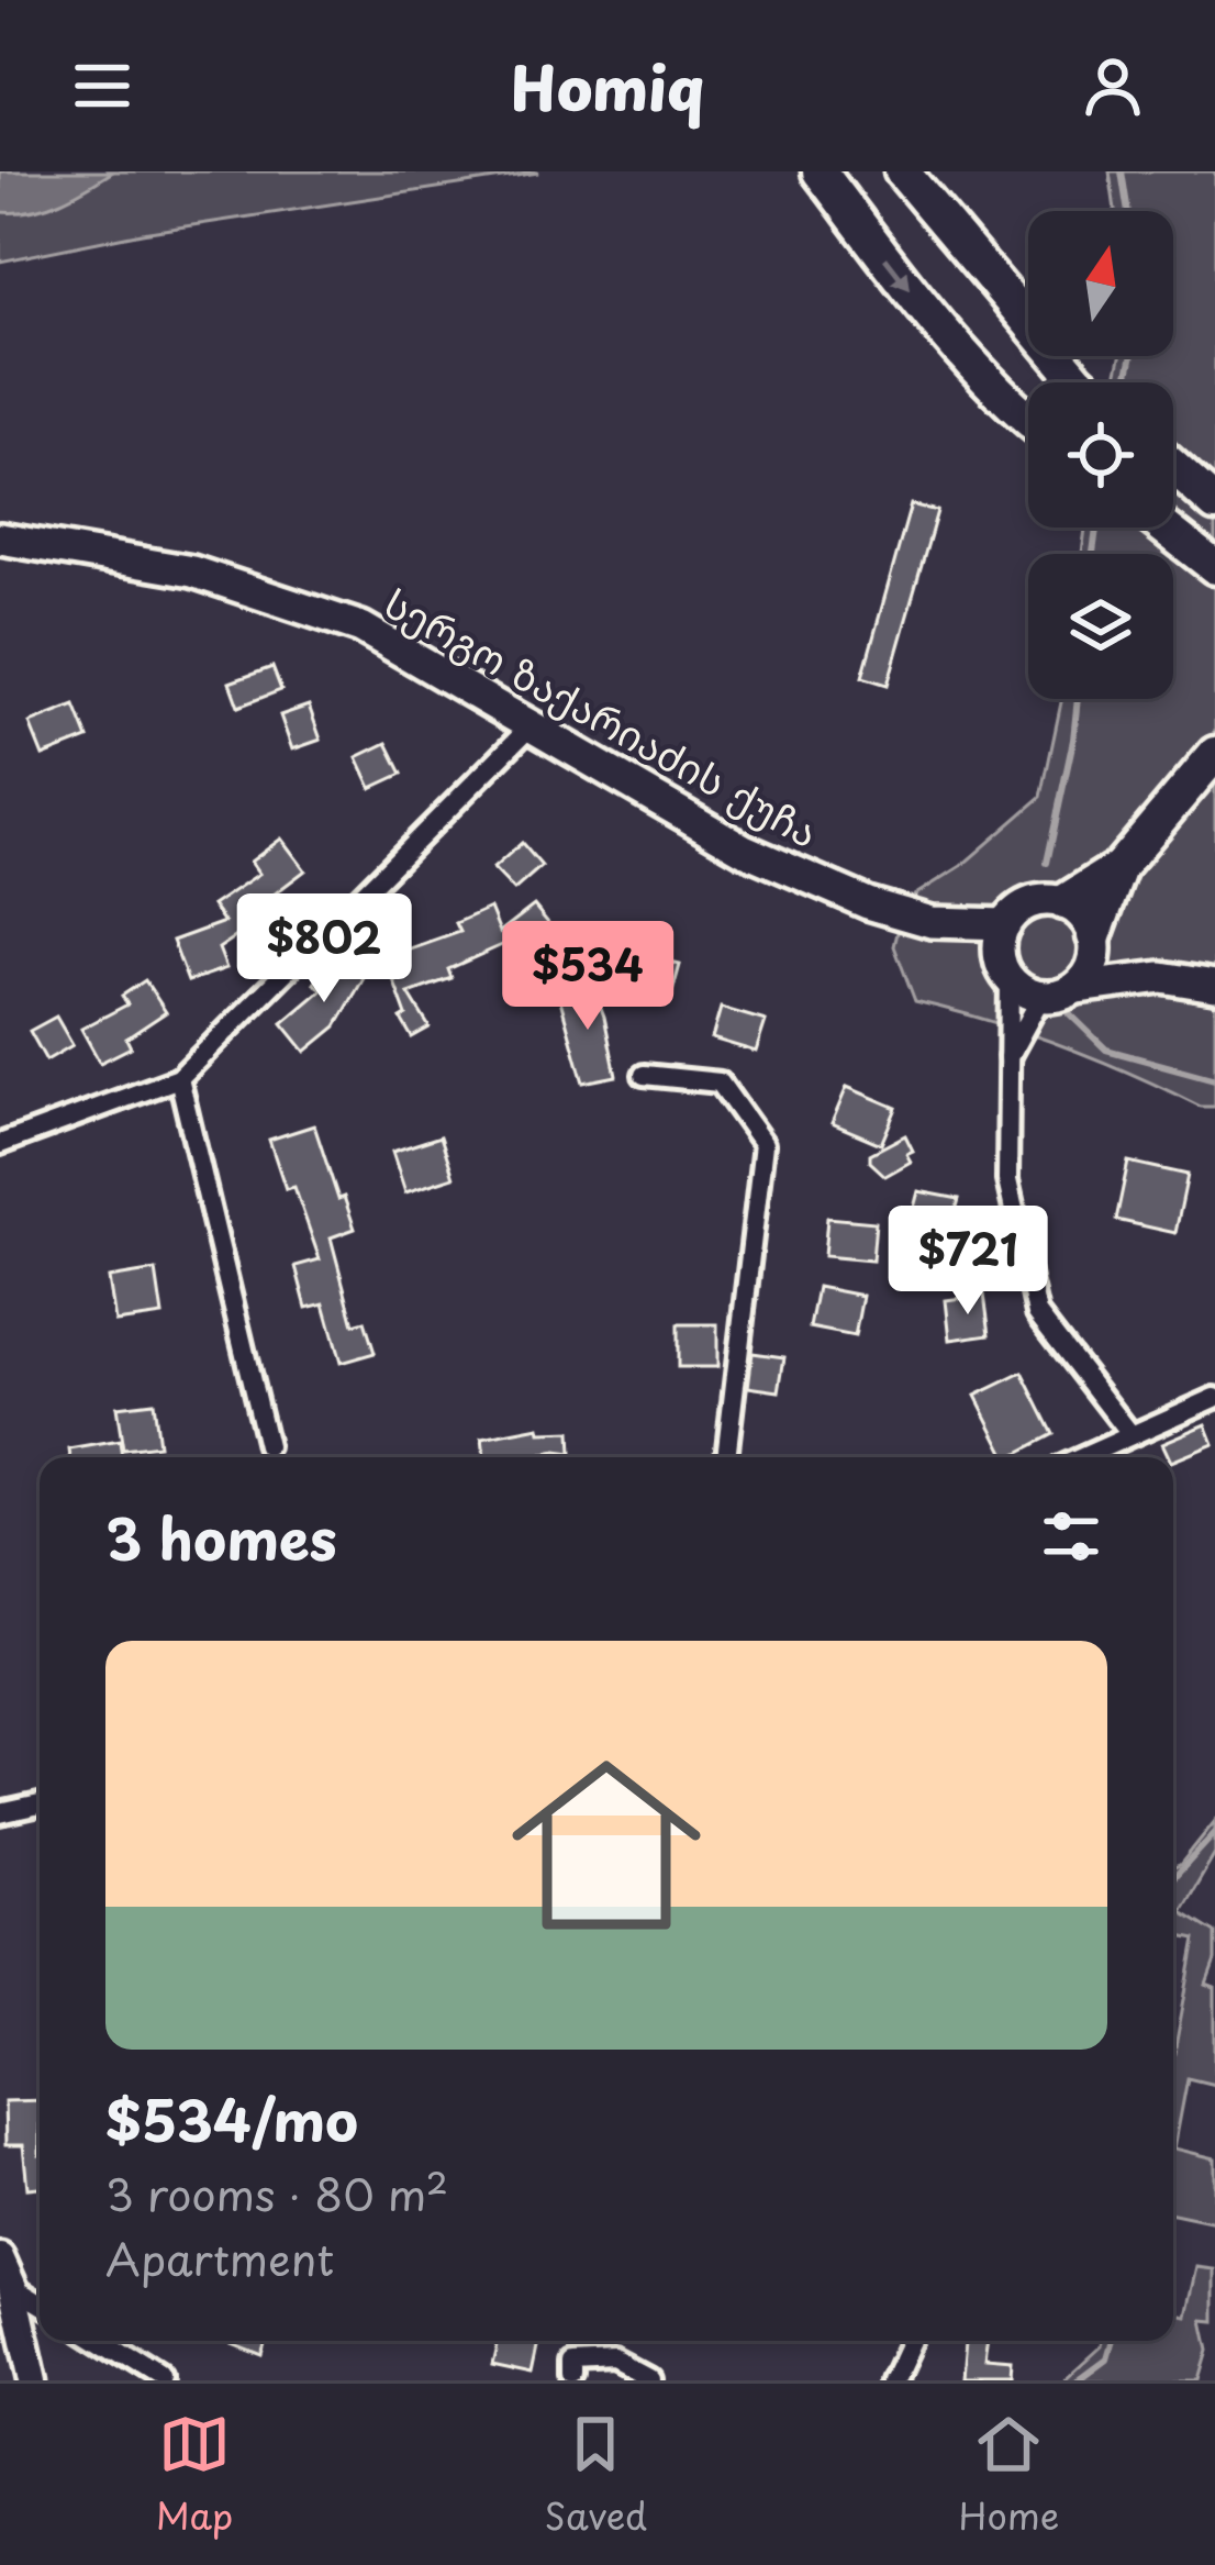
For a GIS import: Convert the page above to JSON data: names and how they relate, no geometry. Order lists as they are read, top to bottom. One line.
{"streets":{"main road":["სერგო ზაქარიაძის ქუჩა"]},"north":"top","page":{"header":"Homiq","price":["$802","$534","$721"],"heading":"3 homes","list":[{"name":"$534/mo","note":"3 rooms · 80 m² · Apartment"}],"tabs":["Map","Saved","Home"]}}
